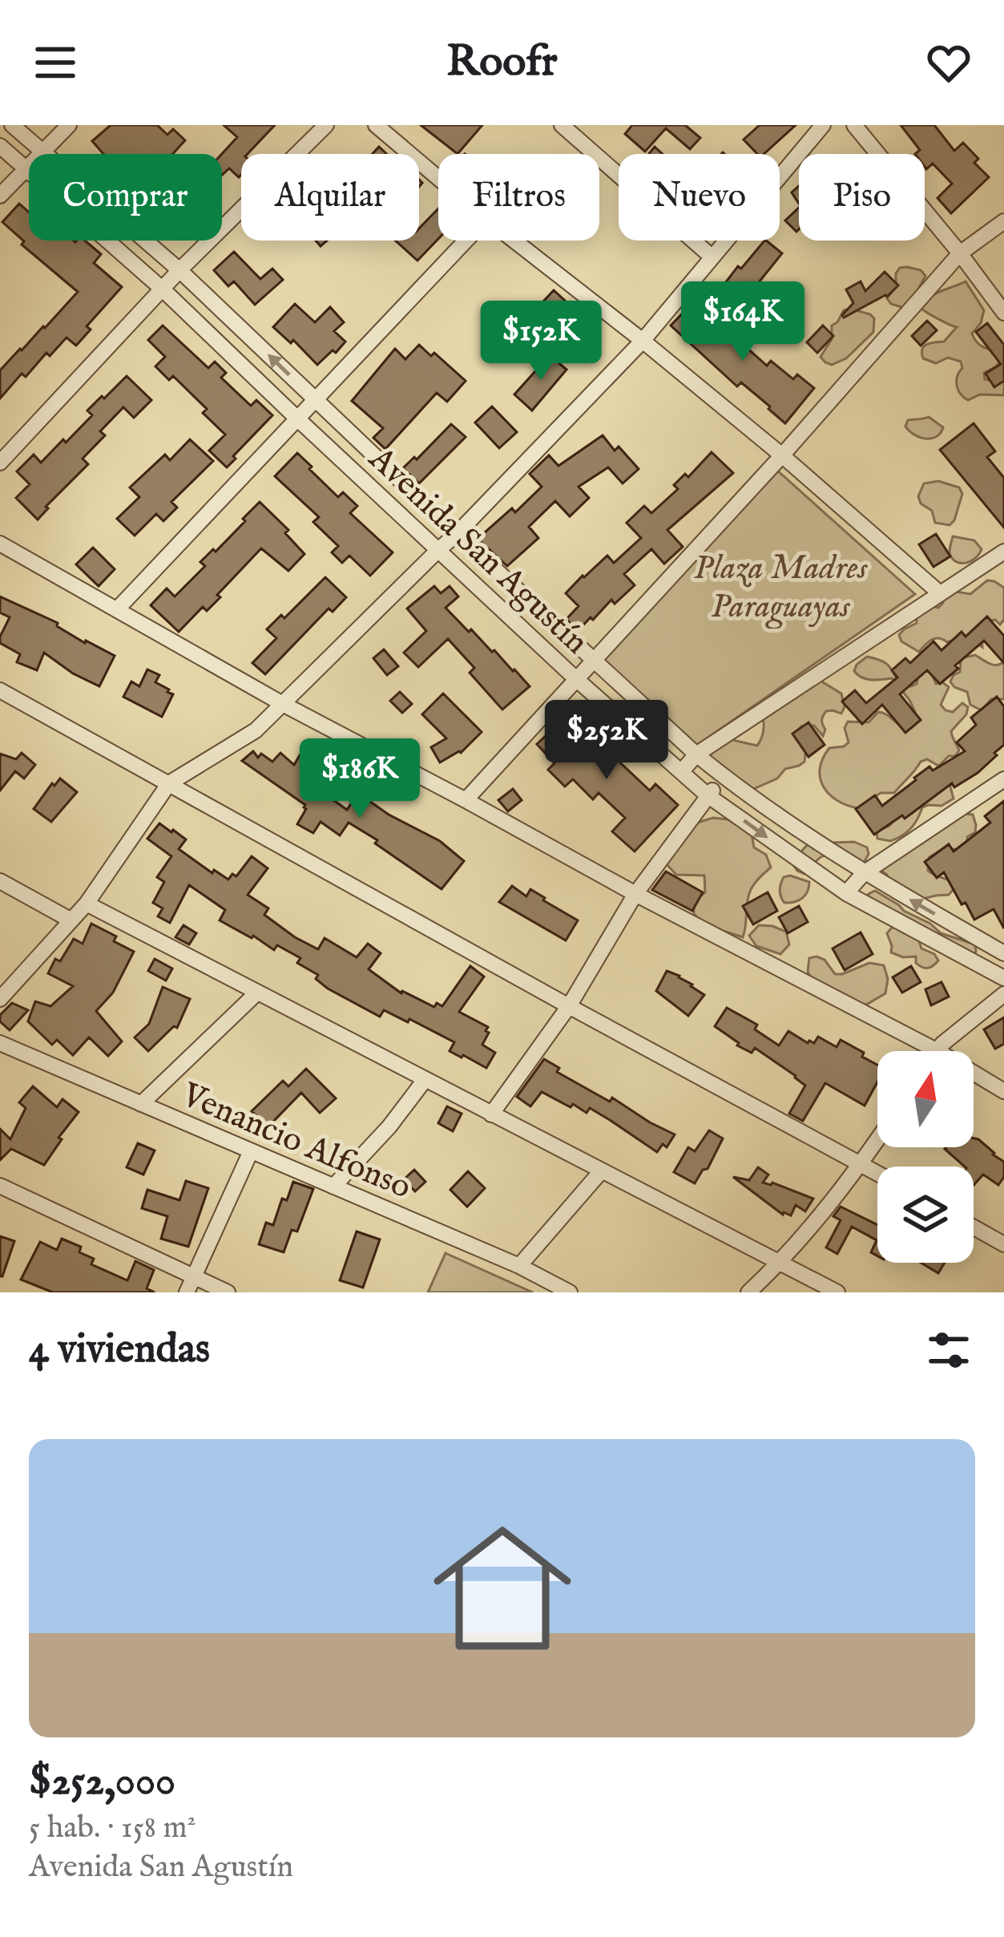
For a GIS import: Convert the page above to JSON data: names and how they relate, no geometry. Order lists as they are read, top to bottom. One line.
{"streets":{"street":["Avenida San Agustín","Venancio Alfonso"]},"parks":["Plaza Madres Paraguayas"],"north":"top","page":{"header":"Roofr","chip":["Comprar","Alquilar","Filtros","Nuevo","Piso"],"price":["$164K","$152K","$252K","$186K"],"heading":"4 viviendas","list":[{"name":"$252,000","note":"5 hab. · 158 m² · Avenida San Agustín"}]}}
